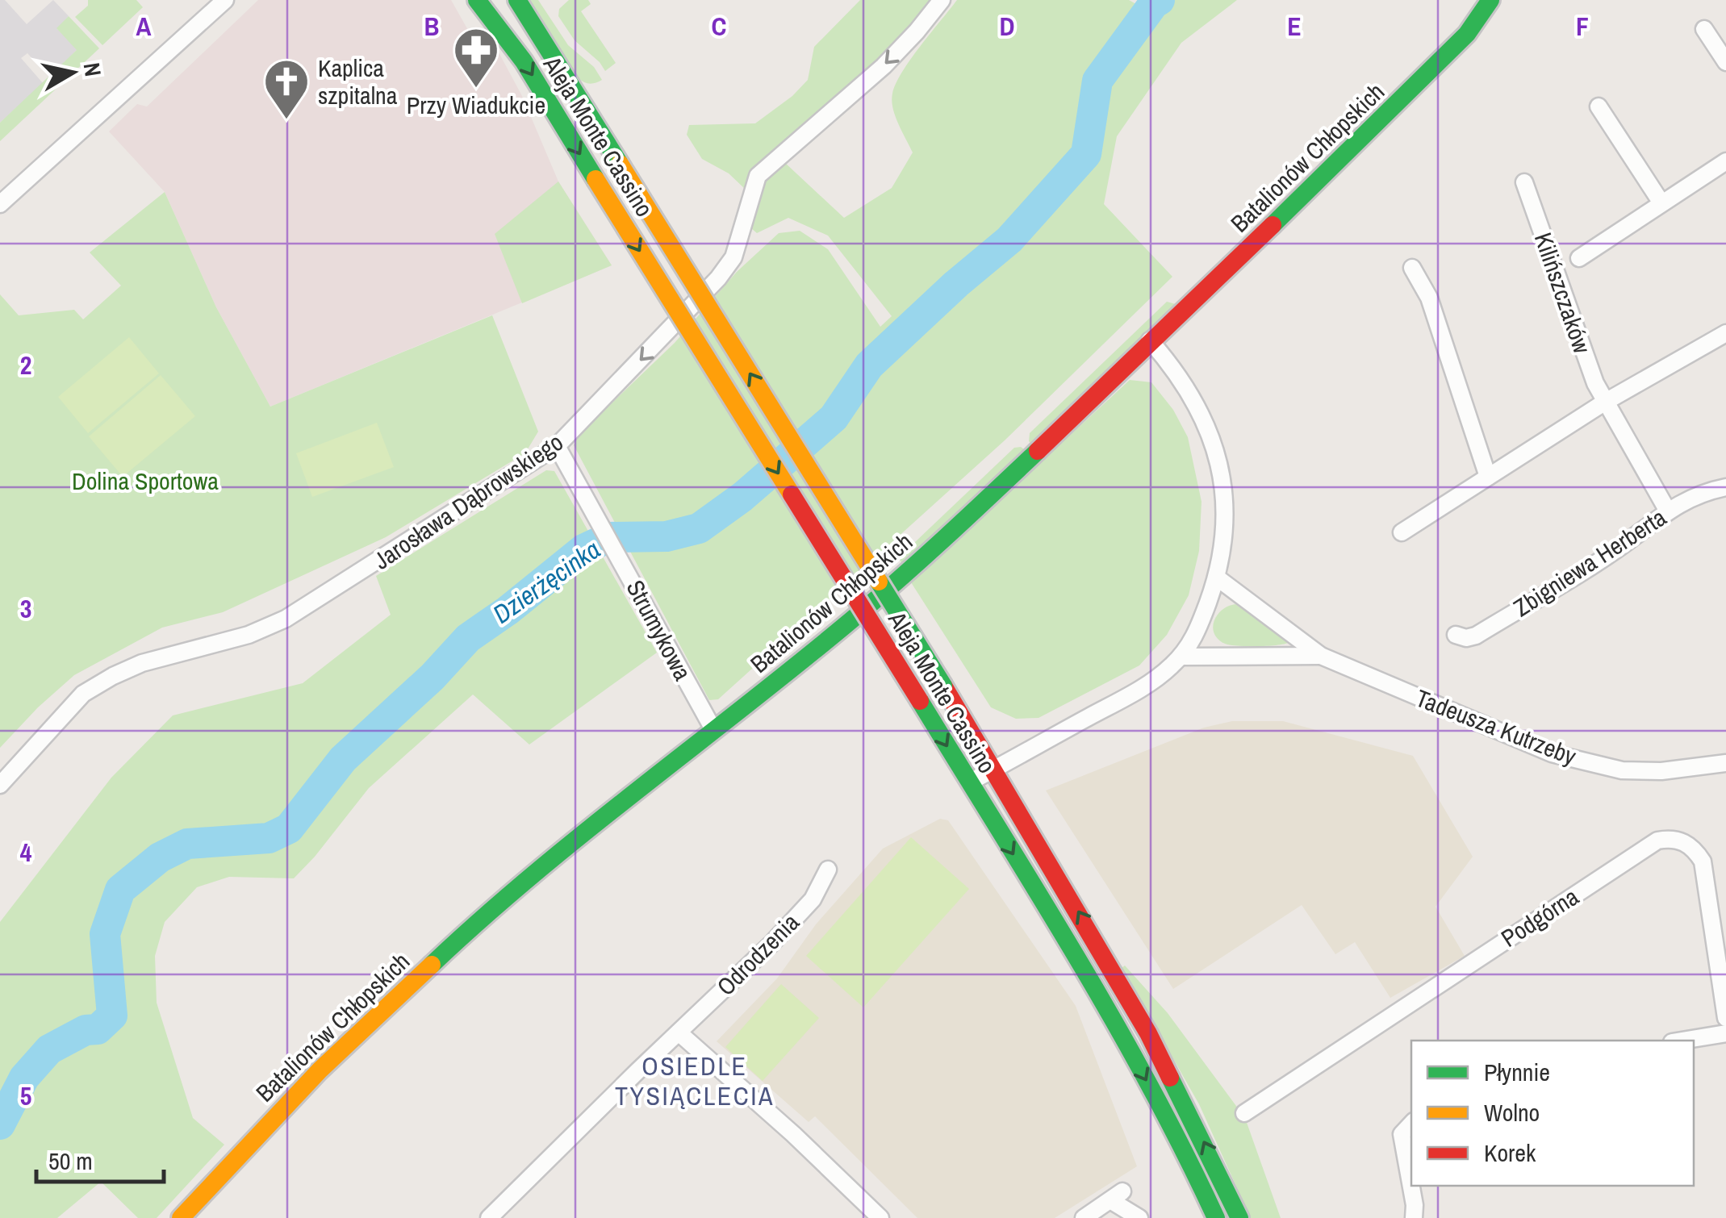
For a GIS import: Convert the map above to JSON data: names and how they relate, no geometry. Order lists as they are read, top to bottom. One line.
{"streets":{"street":["Aleja Monte Cassino","Batalionów Chłopskich","Kilińszczaków","Jarosława Dąbrowskiego","Zbigniewa Herberta","Strumykowa","Tadeusza Kutrzeby","Podgórna","Odrodzenia"]},"crossings":[["Batalionów Chłopskich","Strumykowa"],["Kilińszczaków","Zbigniewa Herberta"],["Jarosława Dąbrowskiego","Strumykowa"]],"one_way":["Jarosława Dąbrowskiego"],"districts":["OSIEDLE TYSIĄCLECIA"],"water":["Dzierżęcinka"],"parks":["Dolina Sportowa"],"places":{"pharmacy":["Przy Wiadukcie"],"church":["Kaplica szpitalna"]},"legend":["Płynnie","Wolno","Korek"],"scale_bar":"50 m","north":"right","grid":{"columns":["A","B","C","D","E","F"],"rows":["2","3","4","5"]}}
